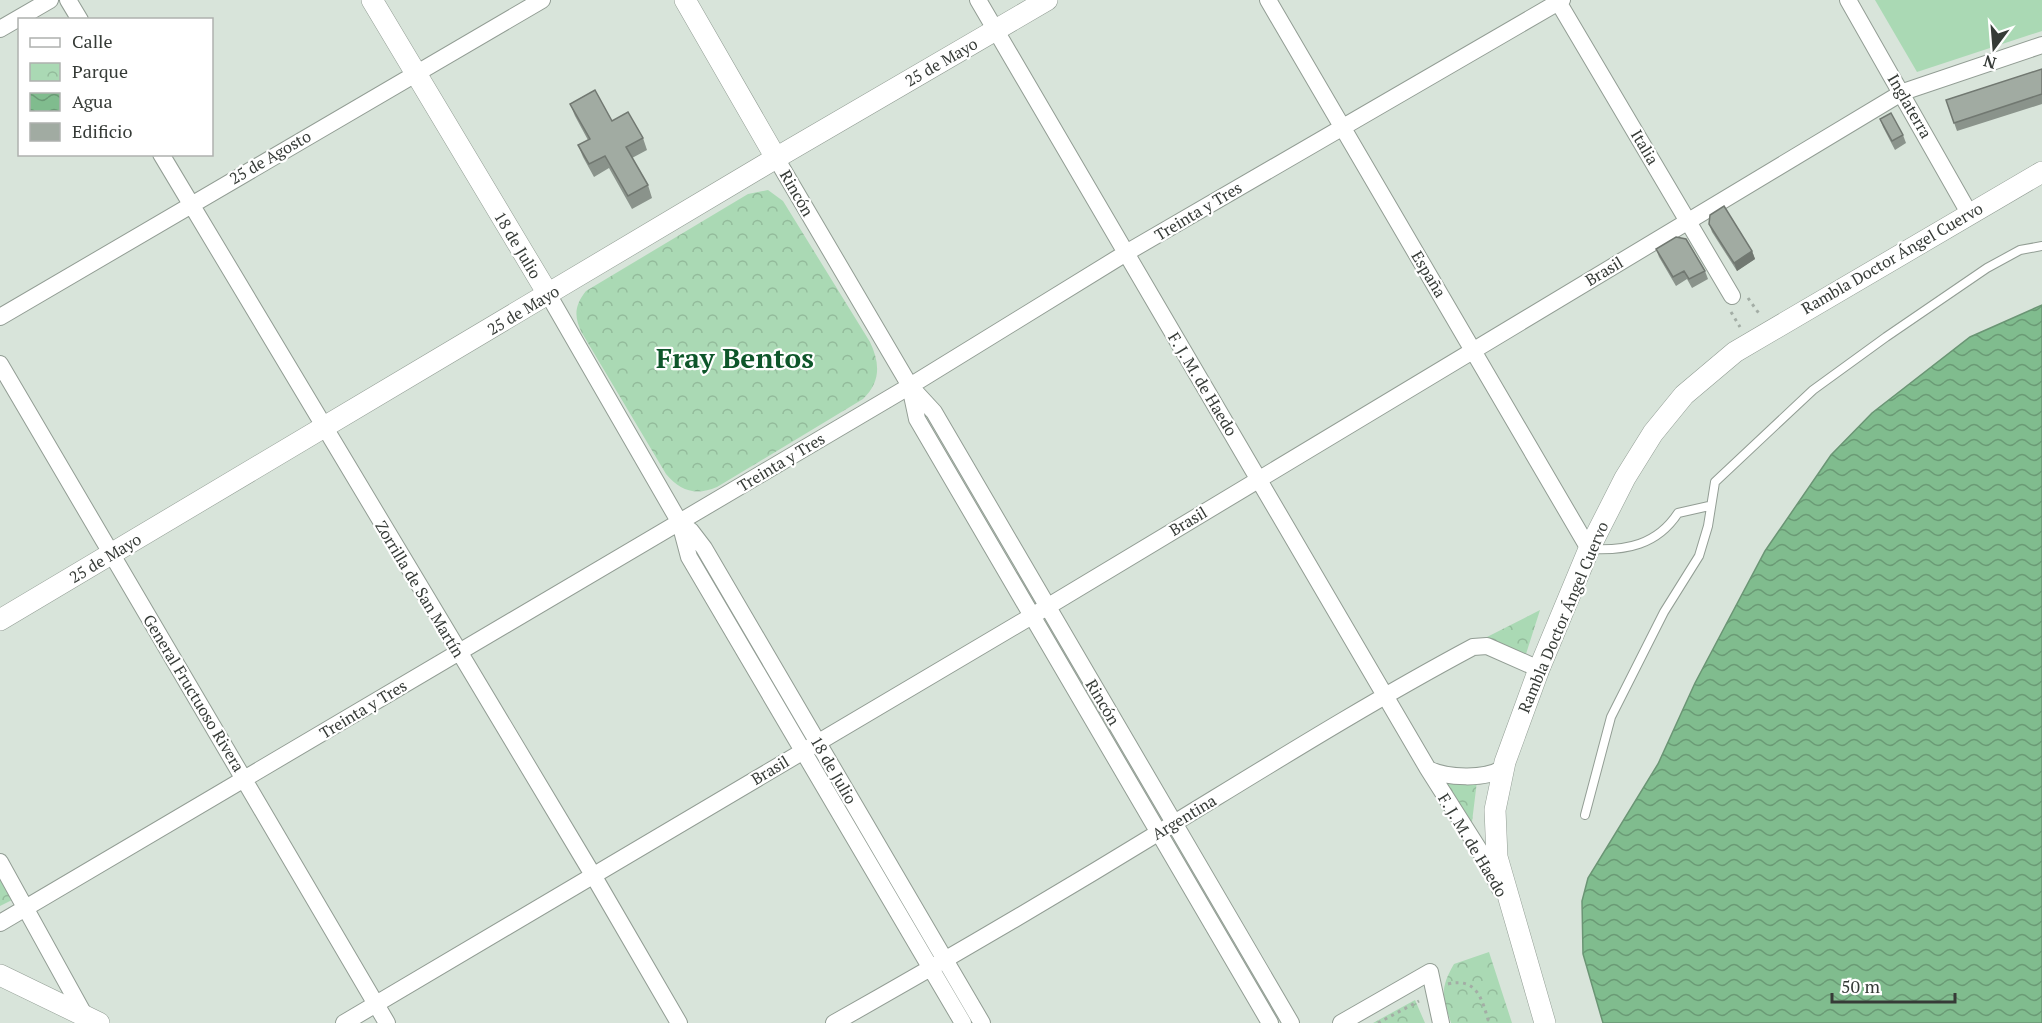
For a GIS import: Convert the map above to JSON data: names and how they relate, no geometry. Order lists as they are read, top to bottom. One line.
{"streets":{"street":["25 de Mayo","Inglaterra","Italia","25 de Agosto","Rincón","Treinta y Tres","18 de Julio","Rambla Doctor Ángel Cuervo","Brasil","España","F. J. M. de Haedo","Zorrilla de San Martín","General Fructuoso Rivera","Argentina"]},"crossings":[["25 de Mayo","Rincón"],["25 de Mayo","18 de Julio"],["25 de Mayo","F. J. M. de Haedo"],["25 de Mayo","Zorrilla de San Martín"],["25 de Mayo","General Fructuoso Rivera"],["Inglaterra","Rambla Doctor Ángel Cuervo"],["Inglaterra","Brasil"],["Italia","Treinta y Tres"],["Italia","Brasil"],["25 de Agosto","18 de Julio"],["25 de Agosto","Zorrilla de San Martín"],["Rincón","Treinta y Tres"],["Rincón","Brasil"],["Rincón","Argentina"],["Treinta y Tres","18 de Julio"],["Treinta y Tres","España"],["Treinta y Tres","F. J. M. de Haedo"],["Treinta y Tres","Zorrilla de San Martín"],["Treinta y Tres","General Fructuoso Rivera"],["18 de Julio","Brasil"],["18 de Julio","Argentina"],["Rambla Doctor Ángel Cuervo","España"],["Rambla Doctor Ángel Cuervo","F. J. M. de Haedo"],["Rambla Doctor Ángel Cuervo","Argentina"],["Brasil","España"],["Brasil","F. J. M. de Haedo"],["Brasil","Zorrilla de San Martín"],["Brasil","General Fructuoso Rivera"],["F. J. M. de Haedo","Argentina"]],"districts":["Fray Bentos"],"legend":["Calle","Parque","Agua","Edificio"],"scale_bar":"50 m","north":"bottom"}
